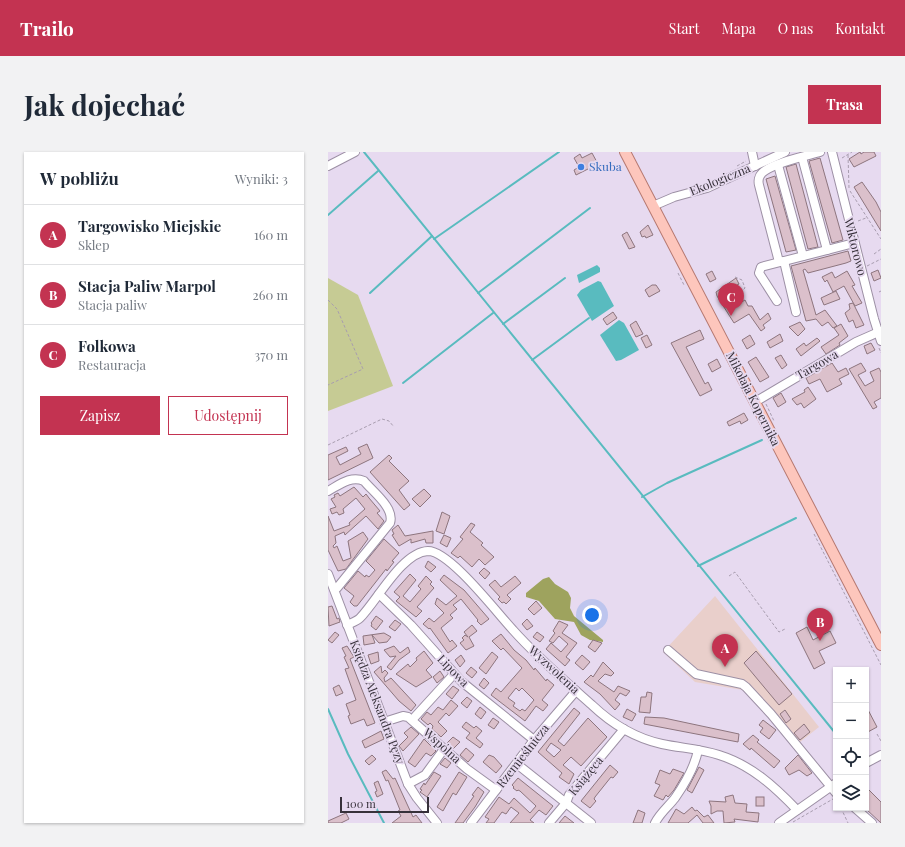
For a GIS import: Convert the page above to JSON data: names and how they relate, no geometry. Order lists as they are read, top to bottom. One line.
{"streets":{"main road":["Mikołaja Kopernika"],"street":["Ekologiczna","Wiktorowo","Targowa","Wyzwolenia","Lipowa","Księdza Aleksandra Pęzy","Wspólna","Rzemieślnicza","Książęca"]},"crossings":[["Ekologiczna","Mikołaja Kopernika"],["Wiktorowo","Targowa"],["Targowa","Mikołaja Kopernika"],["Wyzwolenia","Lipowa"],["Wyzwolenia","Księdza Aleksandra Pęzy"],["Wyzwolenia","Rzemieślnicza"],["Wyzwolenia","Książęca"],["Lipowa","Rzemieślnicza"],["Księdza Aleksandra Pęzy","Wspólna"],["Wspólna","Rzemieślnicza"]],"places":["Skuba"],"scale_bar":"100 m","page":{"header":"Trailo","nav":["Start","Mapa","O nas","Kontakt"],"buttons":["Trasa",["Zapisz","Udostępnij"]],"title":"Jak dojechać","heading":["W pobliżu","Wyniki: 3"],"list":[{"mark":"A","name":"Targowisko Miejskie","note":"Sklep","value":"160 m"},{"mark":"B","name":"Stacja Paliw Marpol","note":"Stacja paliw","value":"260 m"},{"mark":"C","name":"Folkowa","note":"Restauracja","value":"370 m"}],"pins":["C","B","A"],"map_buttons":["+","−"],"scale":"100 m"}}
